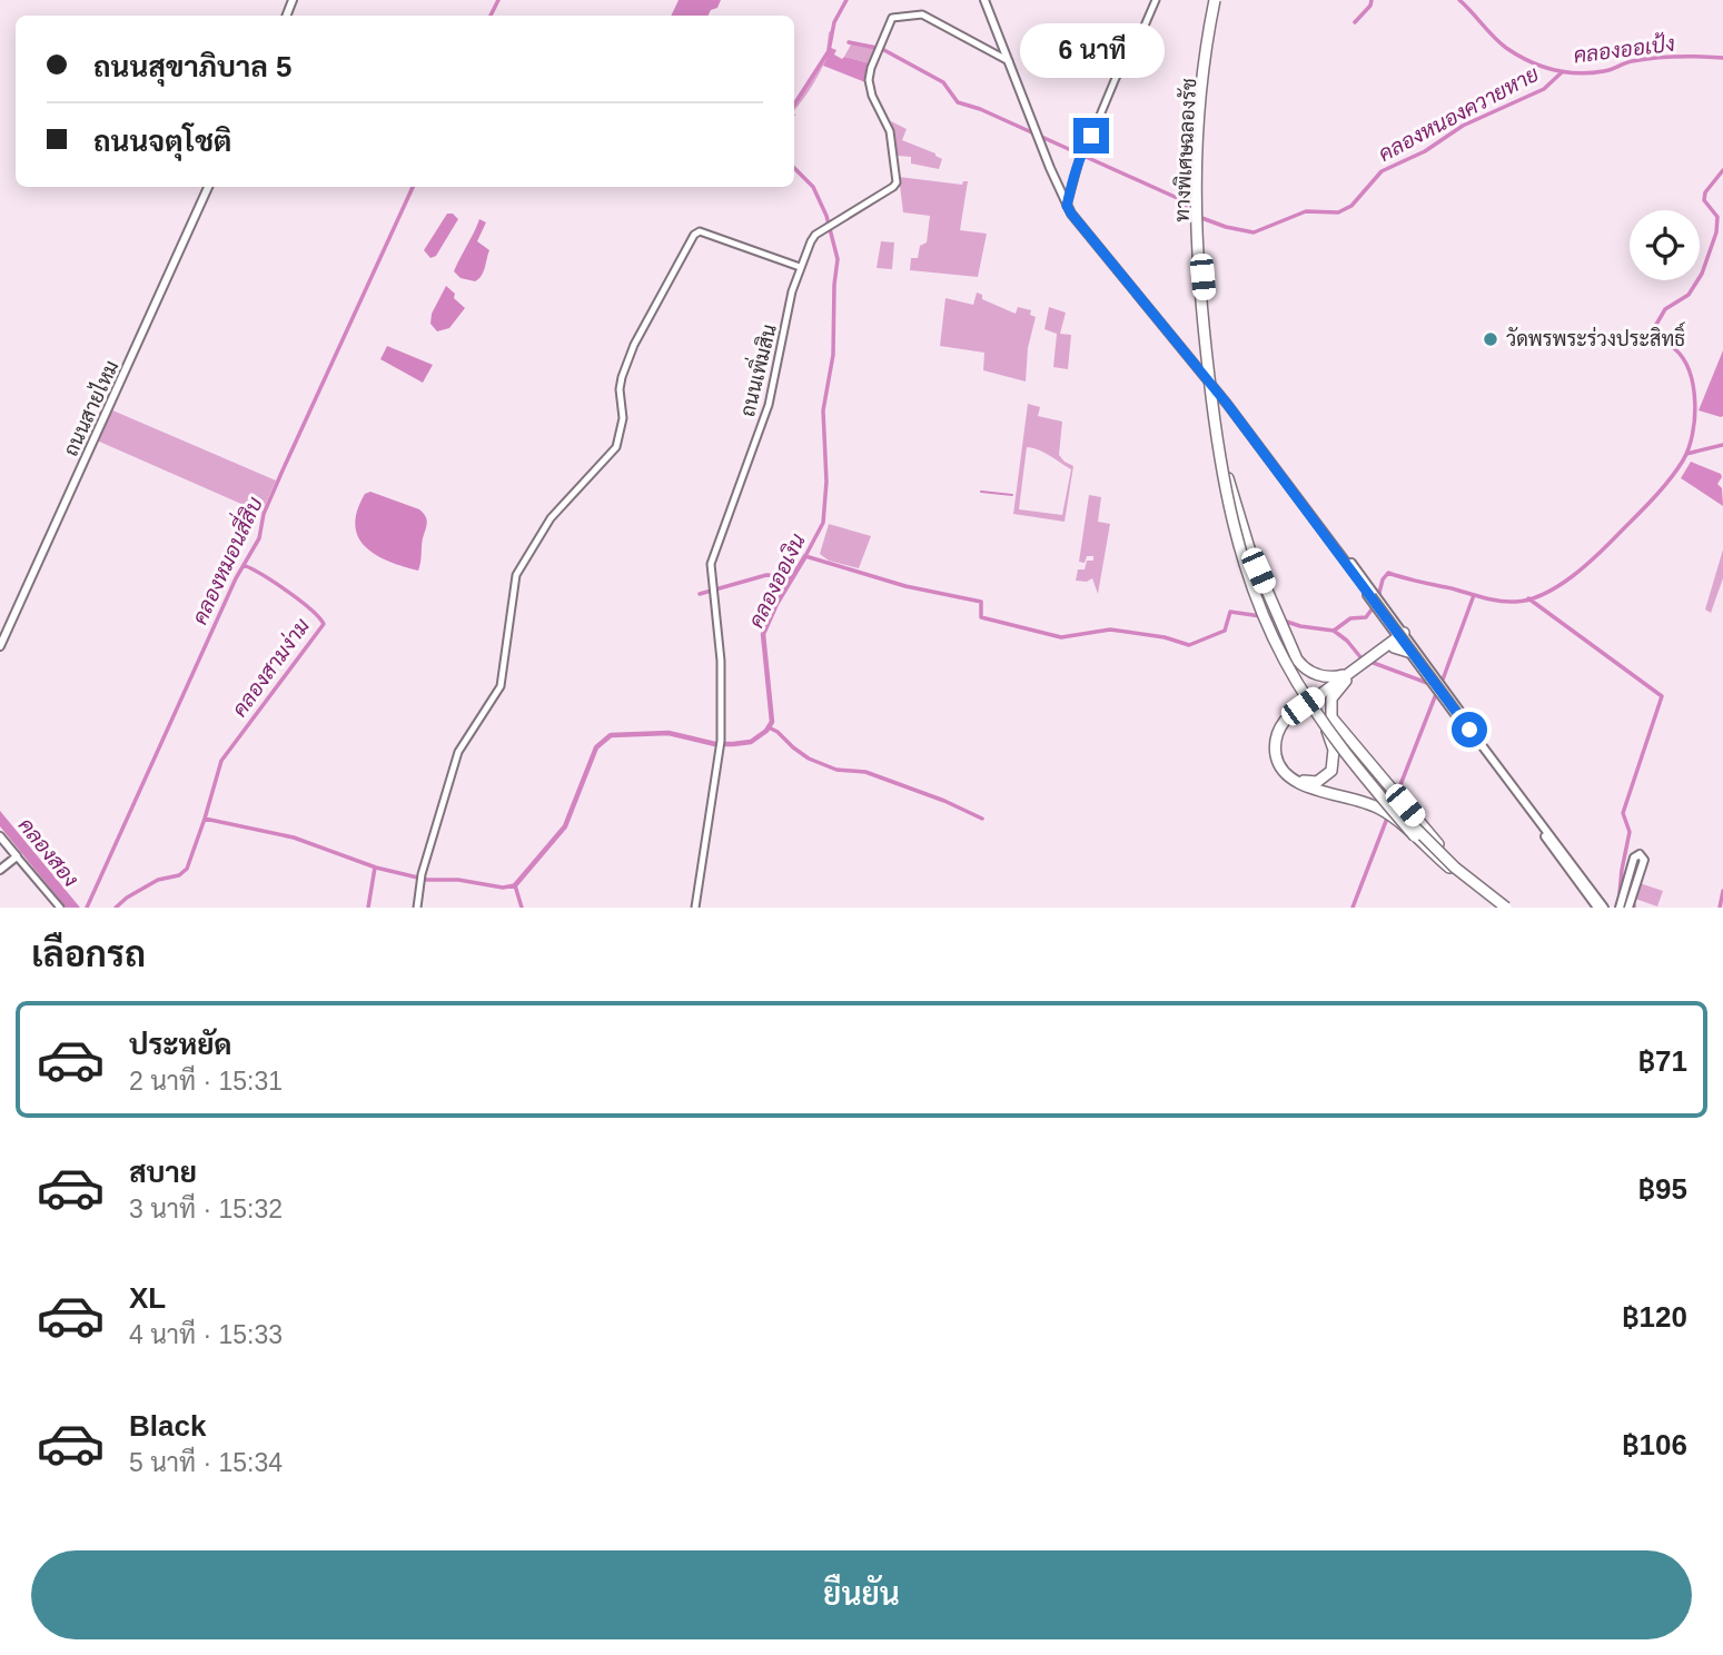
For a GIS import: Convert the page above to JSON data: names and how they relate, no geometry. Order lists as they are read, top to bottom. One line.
{"streets":{"highway":["ทางพิเศษฉลองรัช"],"main road":["ถนนสายไหม"],"street":["ถนนเพิ่มสิน"]},"water":["คลองออเป้ง","คลองหนองควายหาย","คลองหมอนสี่สิบ","คลองออเงิน","คลองสามง่าม","คลองสอง"],"places":["วัดพรพระร่วงประสิทธิ์"],"page":{"banner":["ถนนสุขาภิบาล 5","ถนนจตุโชติ"],"bubble":"6 นาที","heading":"เลือกรถ","list":[{"name":"ประหยัด","note":"2 นาที · 15:31","value":"฿71"},{"name":"สบาย","note":"3 นาที · 15:32","value":"฿95"},{"name":"XL","note":"4 นาที · 15:33","value":"฿120"},{"name":"Black","note":"5 นาที · 15:34","value":"฿106"}],"buttons":"ยืนยัน"}}
